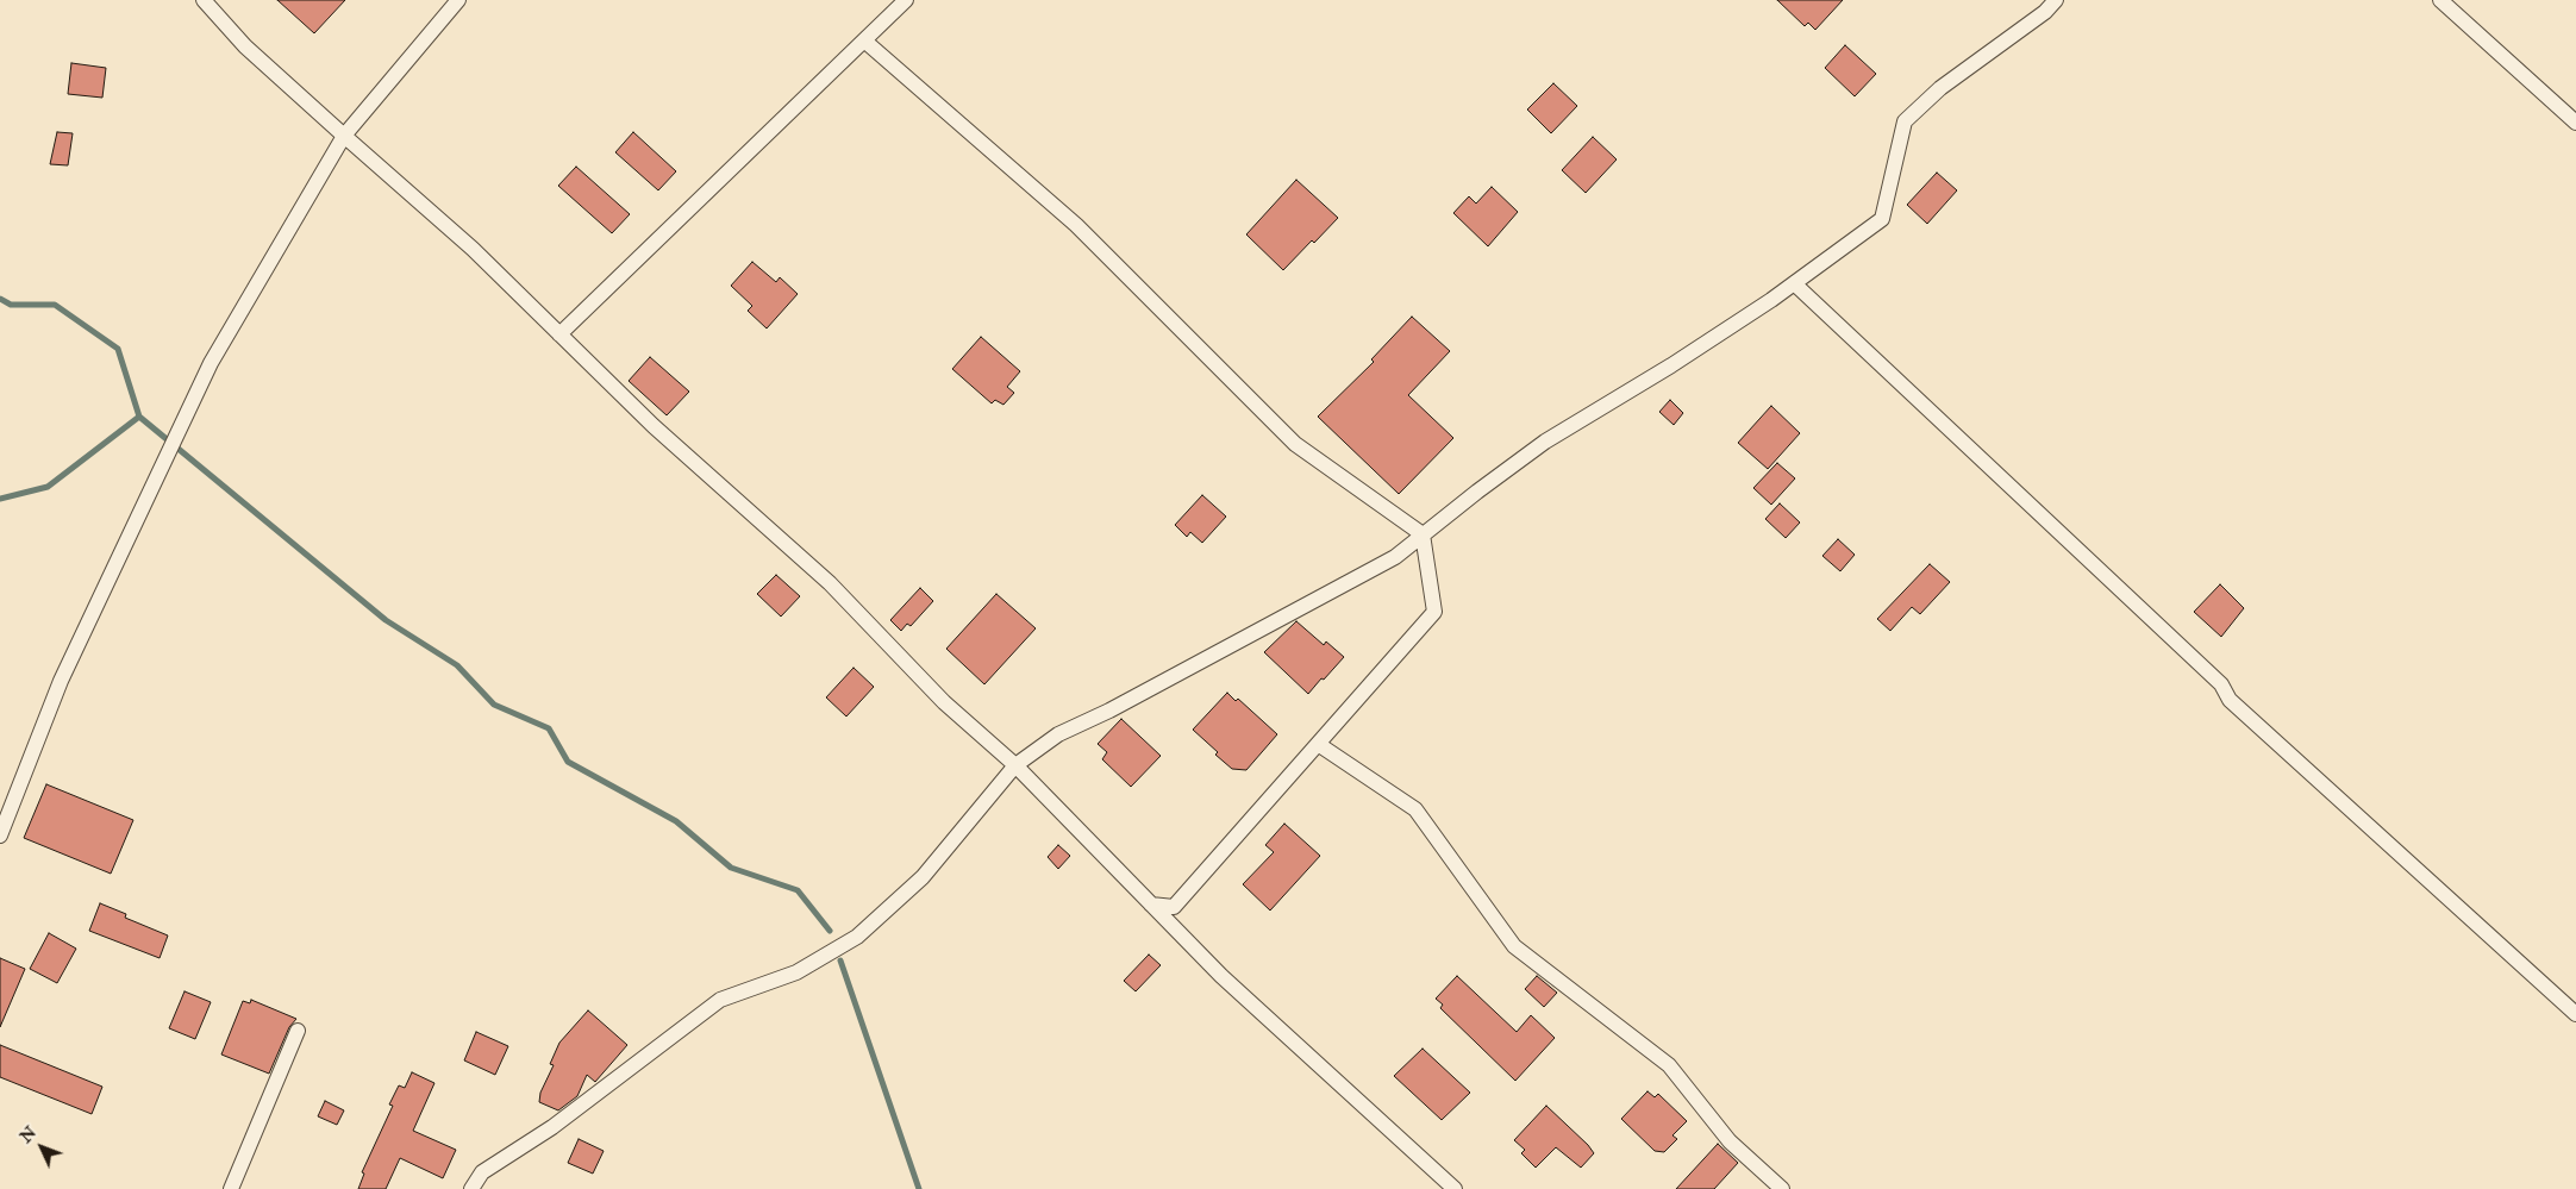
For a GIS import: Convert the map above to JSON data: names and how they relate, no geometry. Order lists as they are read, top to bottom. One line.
{"north":"top left"}
